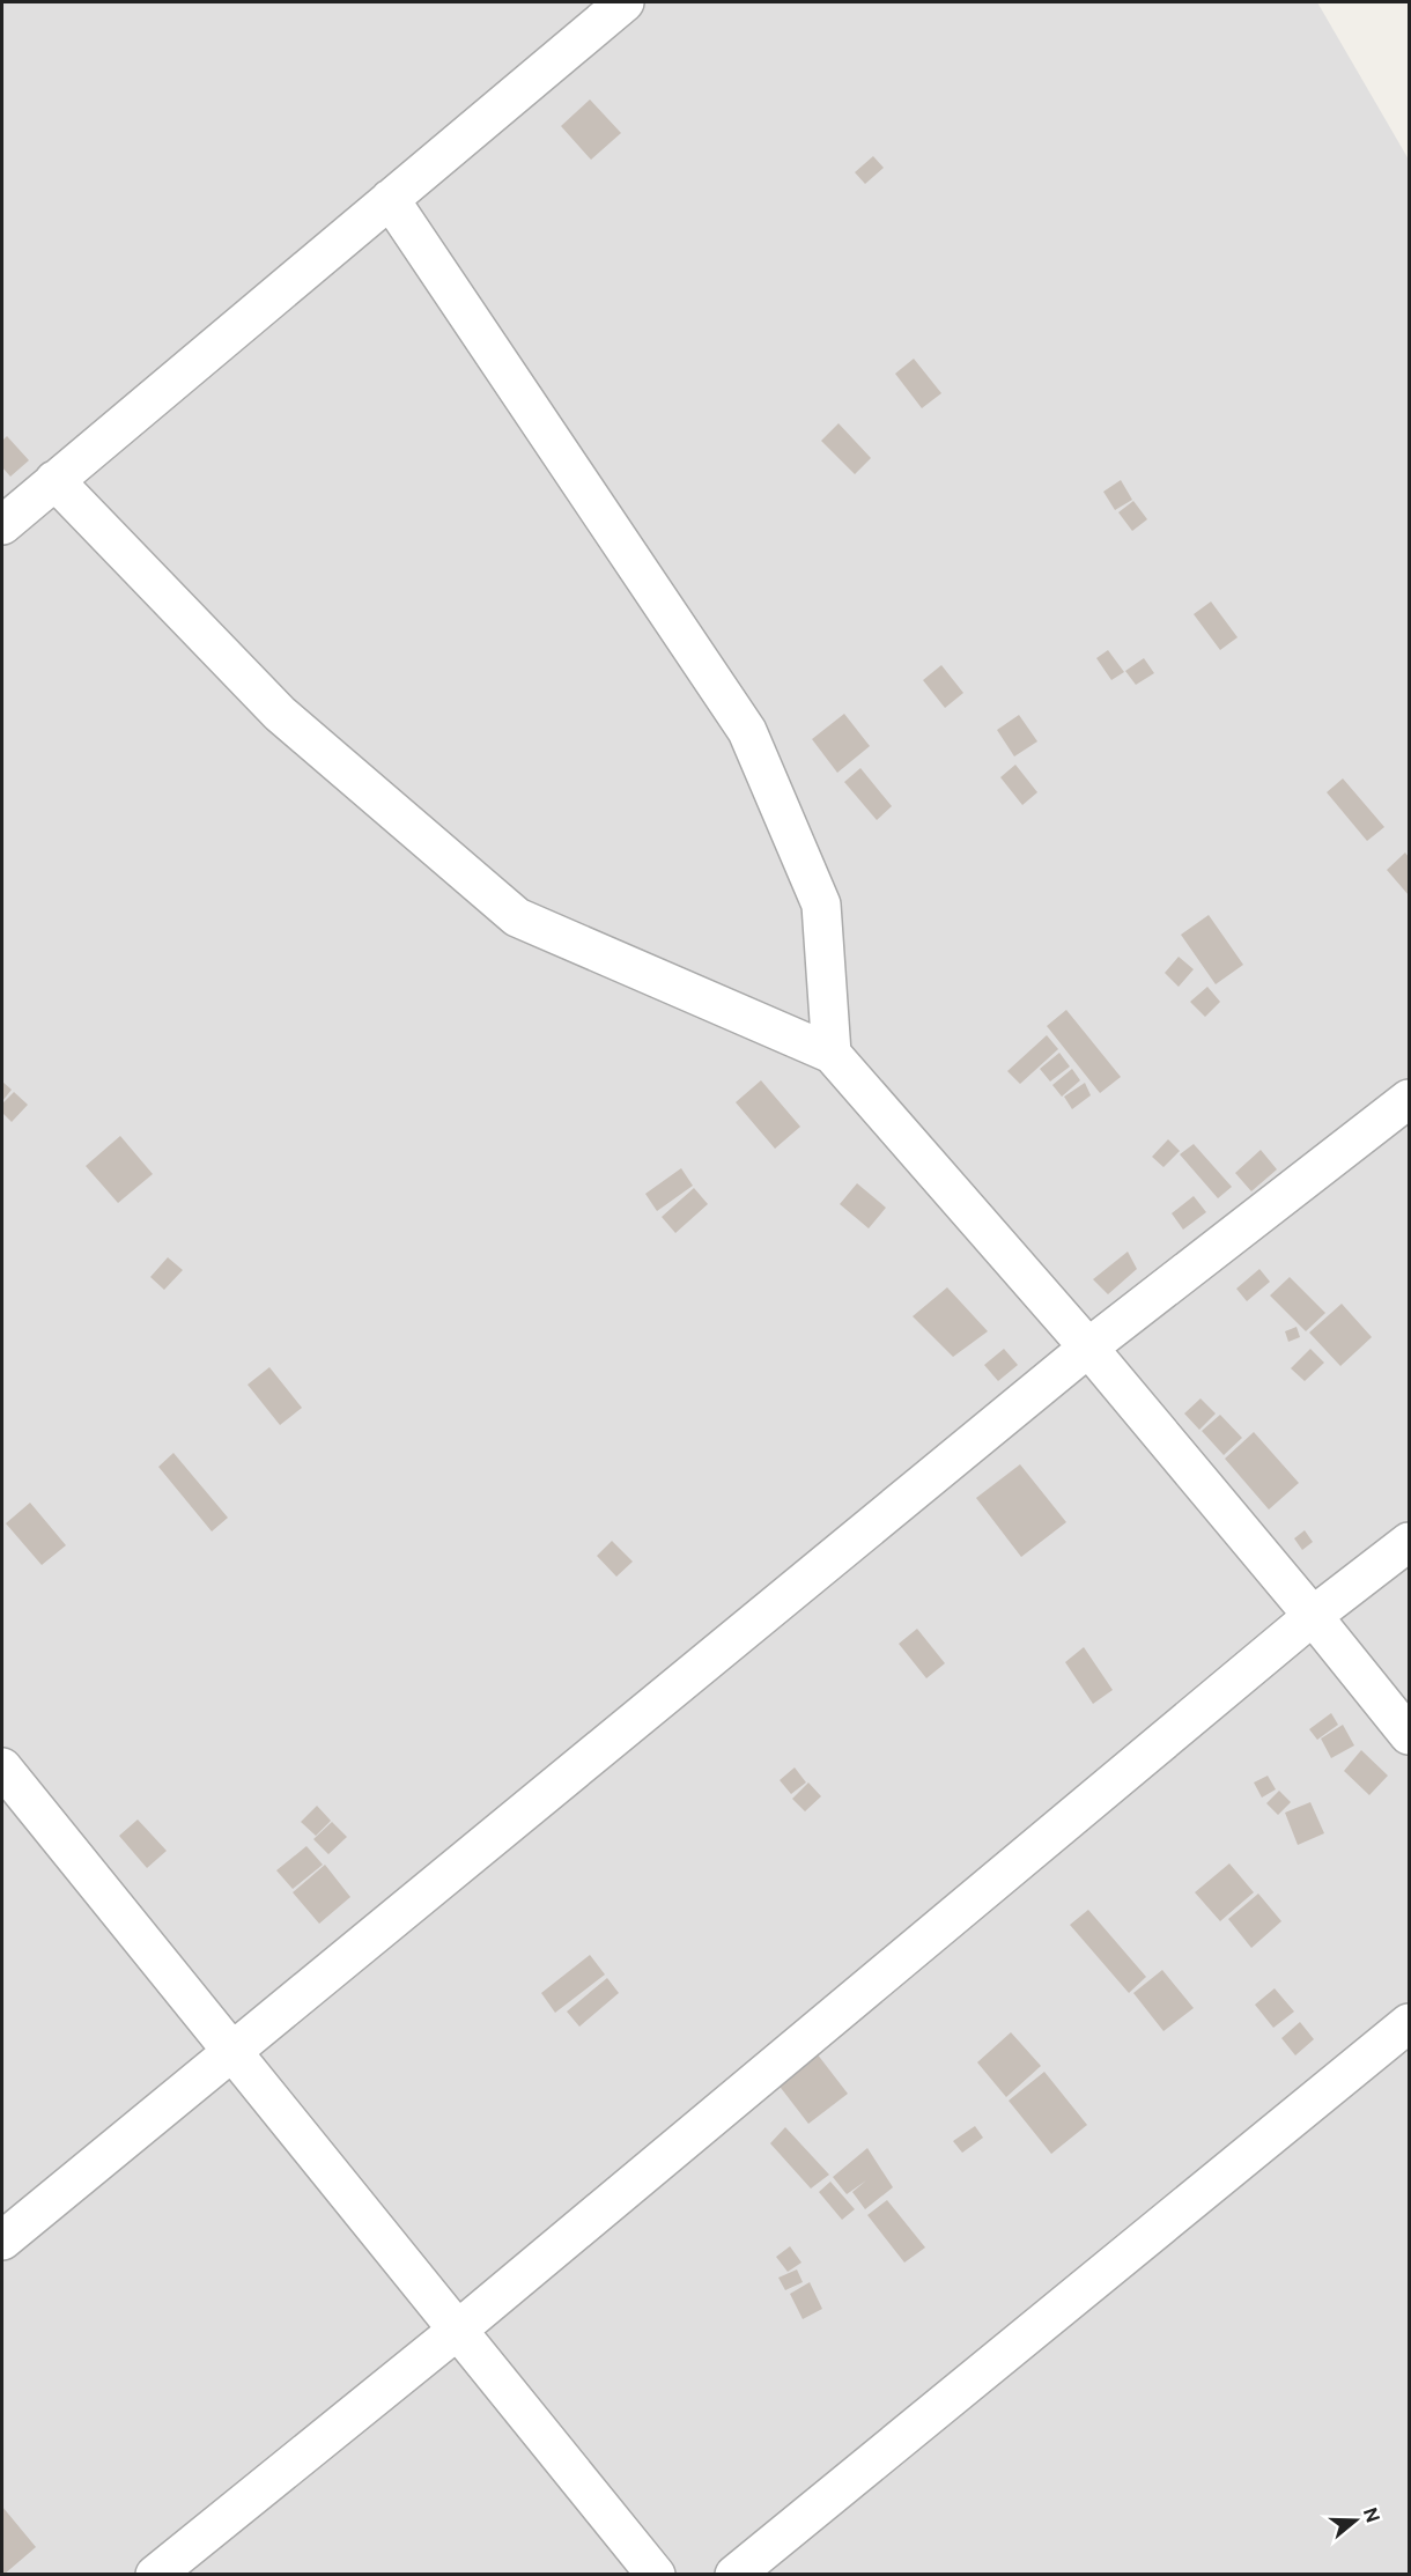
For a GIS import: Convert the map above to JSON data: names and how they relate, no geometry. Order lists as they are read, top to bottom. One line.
{"north":"right"}
